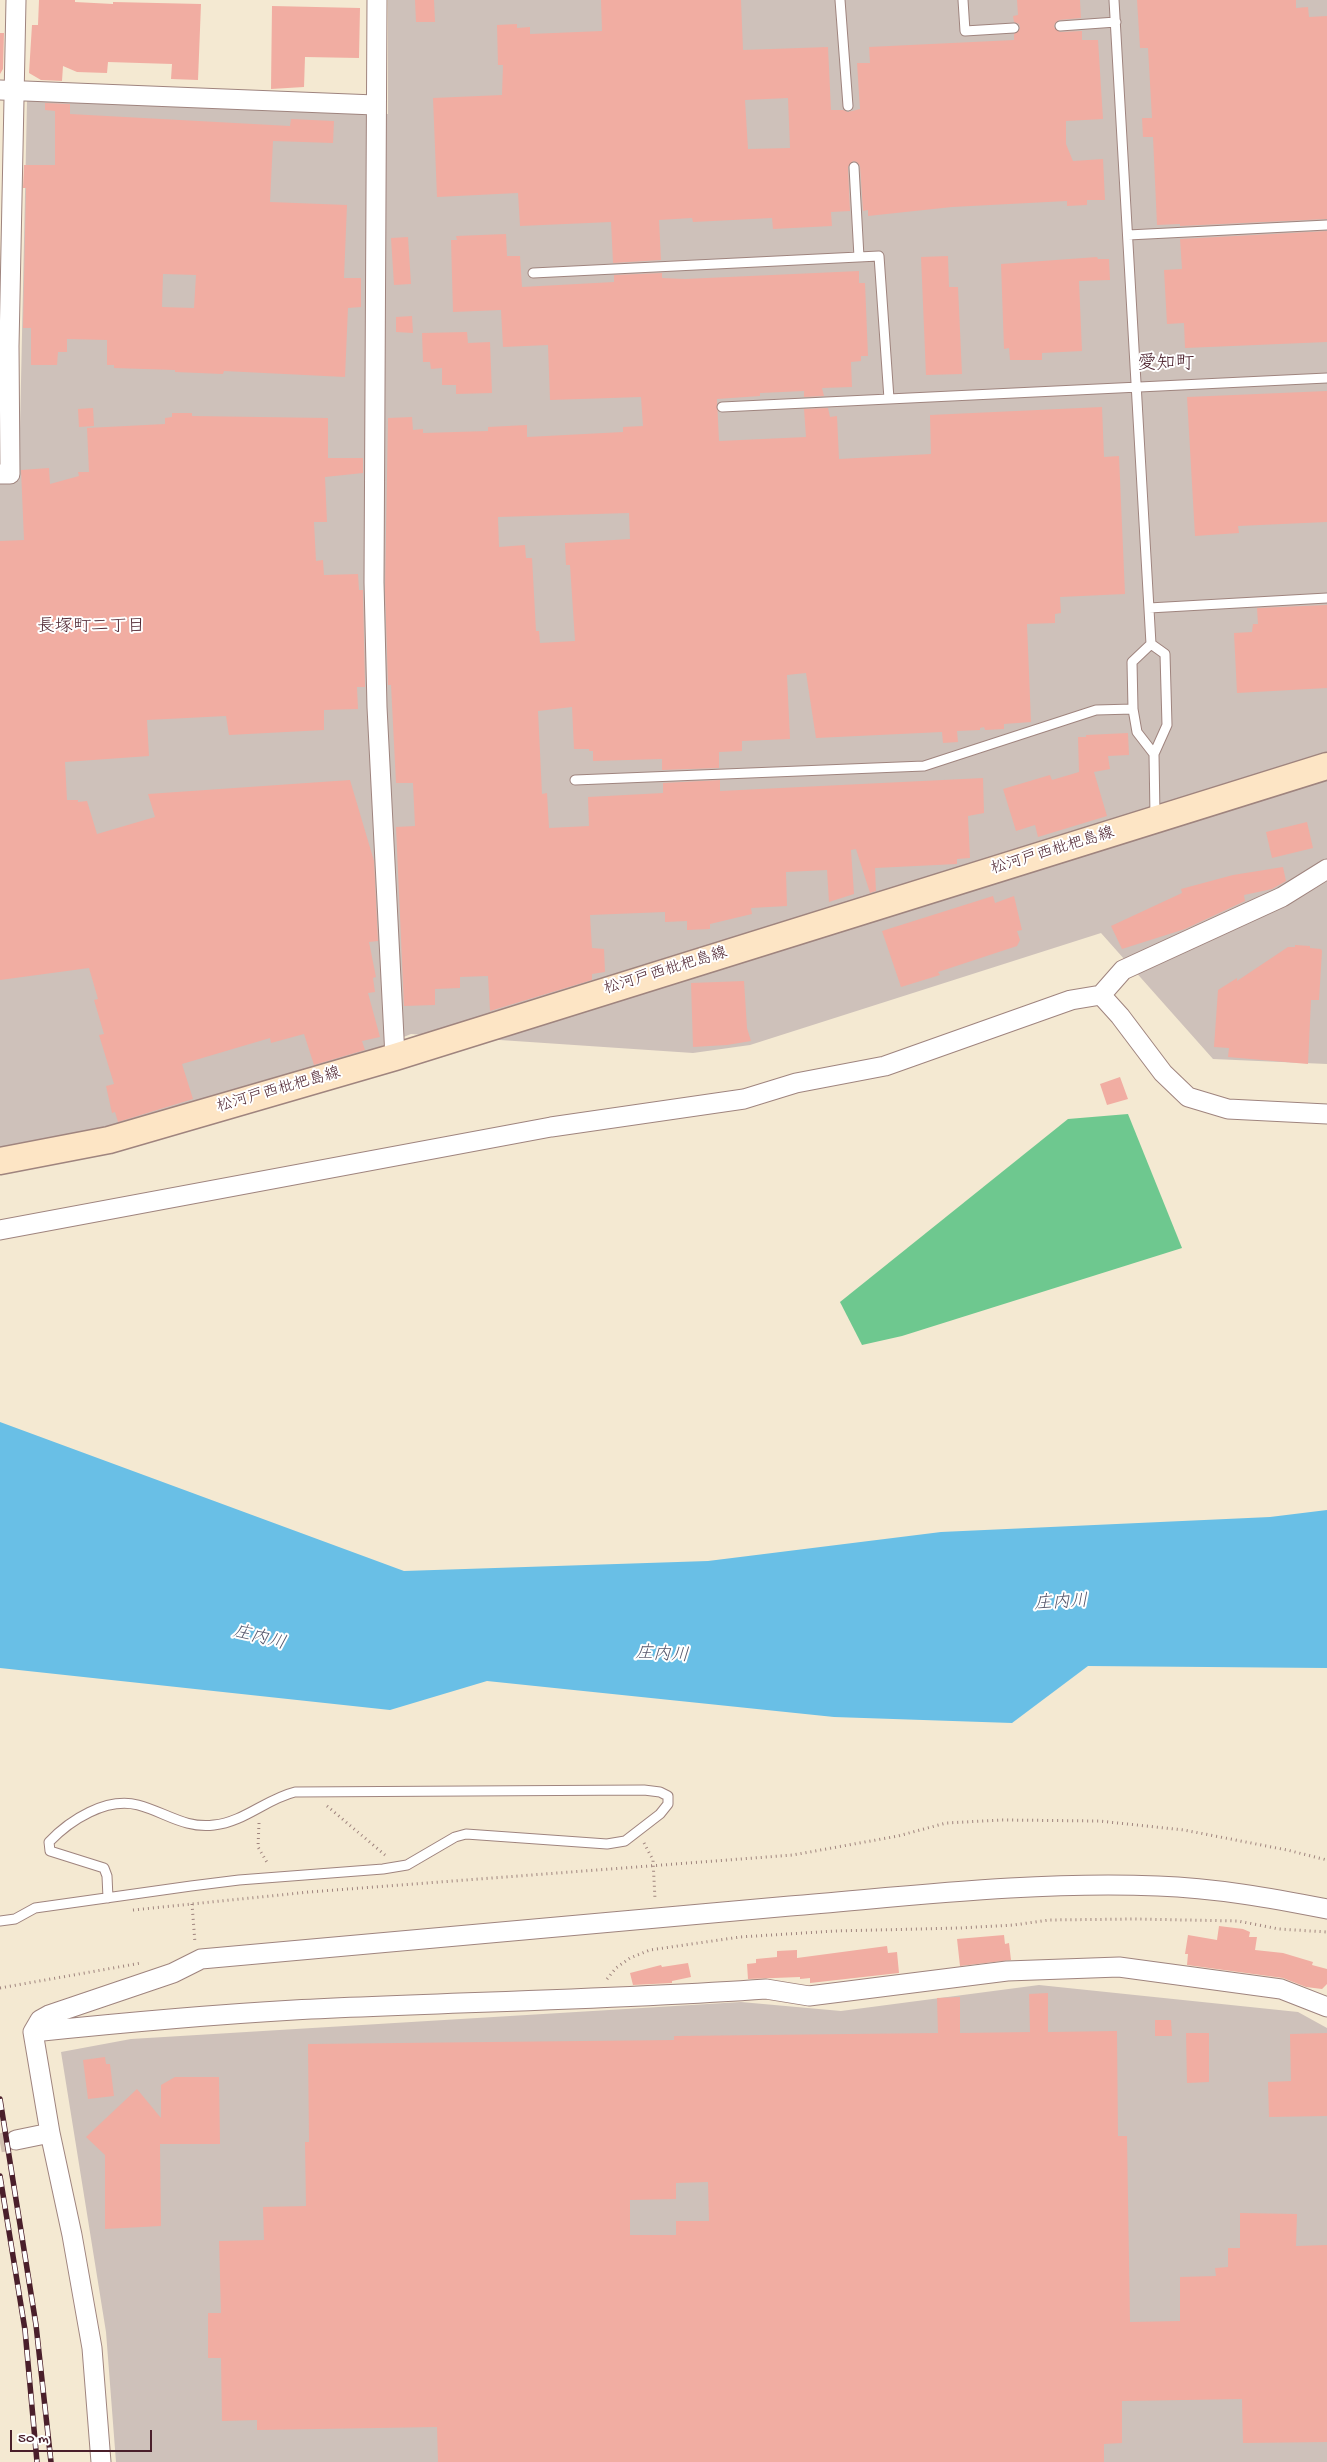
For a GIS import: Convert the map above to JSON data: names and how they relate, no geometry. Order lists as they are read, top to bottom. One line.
{"streets":{"main road":["松河戸西枇杷島線"]},"districts":["愛知町","長塚町二丁目"],"water":["庄内川"],"scale_bar":"50 m"}
